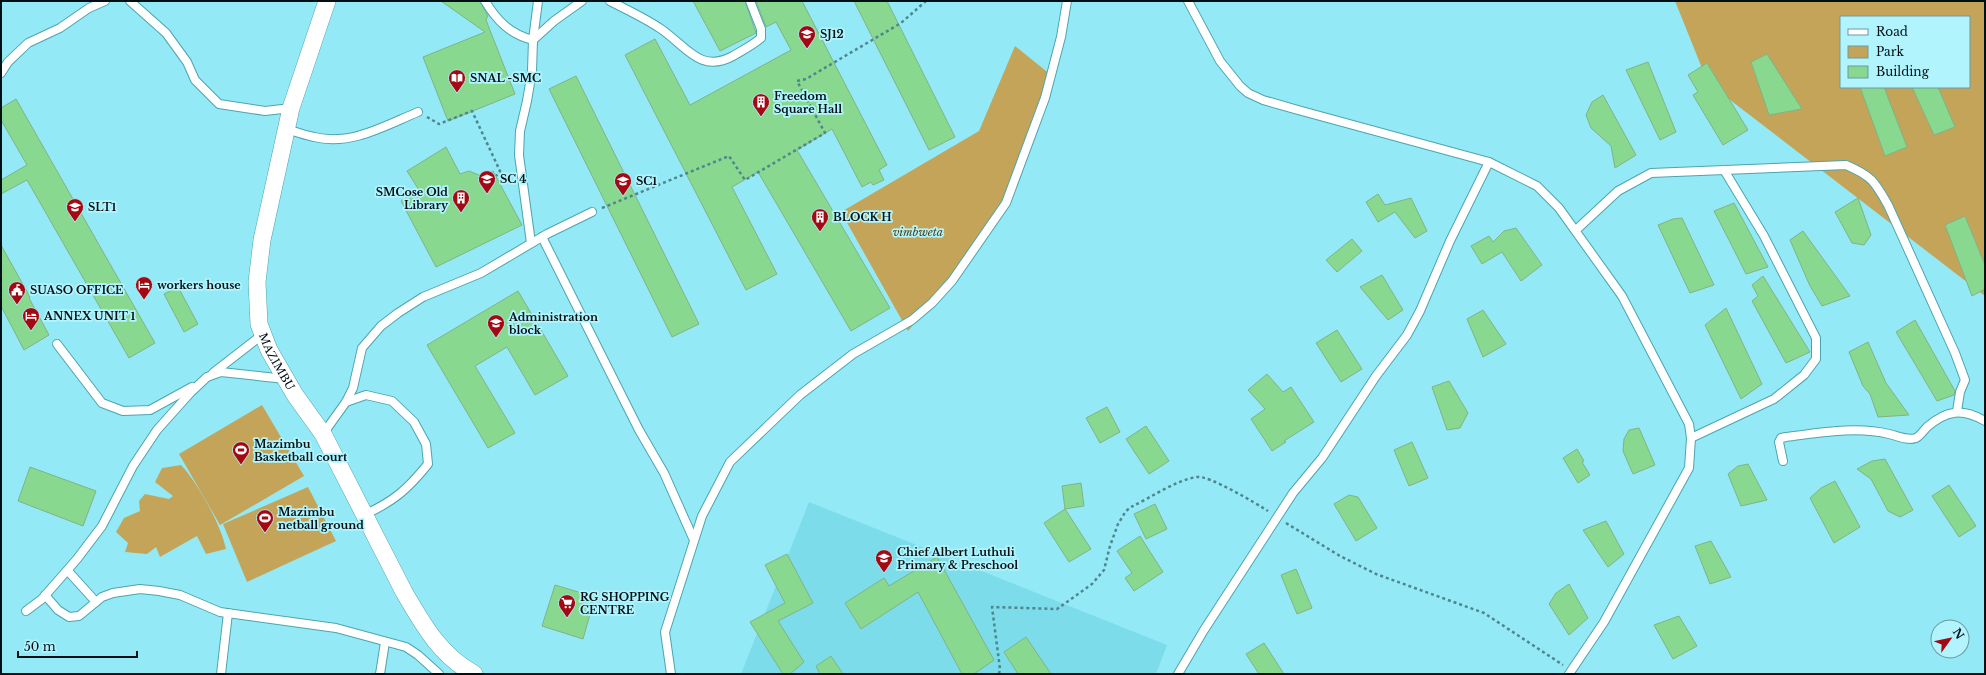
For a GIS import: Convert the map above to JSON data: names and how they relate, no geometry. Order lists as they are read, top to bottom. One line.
{"streets":{"street":["MAZIMBU"]},"parks":["vimbweta"],"places":{"school or university":["SJ12","SC 4","SC1","SLT1","Administration block","Chief Albert Luthuli Primary & Preschool"],"library":["SNAL -SMC"],"building":["Freedom Square Hall","SMCose Old Library","BLOCK H"],"hotel":["workers house","ANNEX UNIT 1"],"public building":["SUASO OFFICE"],"sports":["Mazimbu Basketball court","Mazimbu netball ground"],"supermarket":["RG SHOPPING CENTRE"]},"legend":["Road","Park","Building"],"scale_bar":"50 m","north":"top right"}
